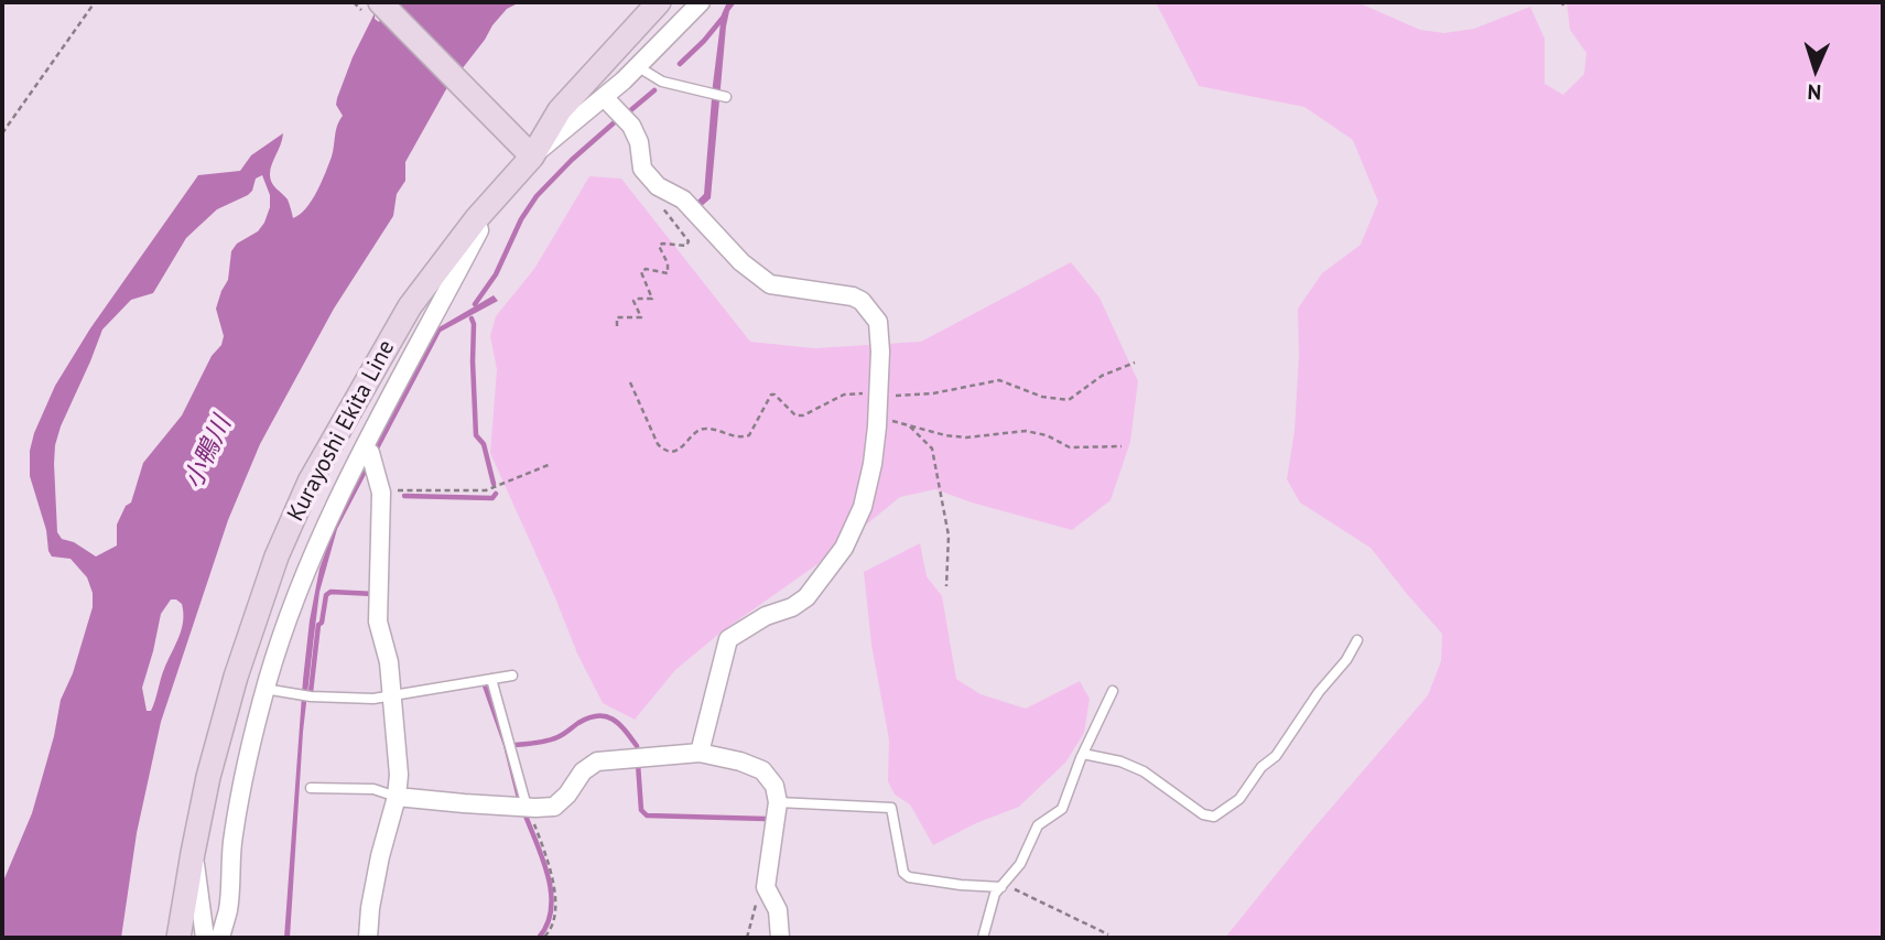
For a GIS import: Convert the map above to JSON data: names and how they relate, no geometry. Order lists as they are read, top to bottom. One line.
{"streets":{"main road":["Kurayoshi Ekita Line"]},"water":["小鴨川"],"north":"bottom"}
